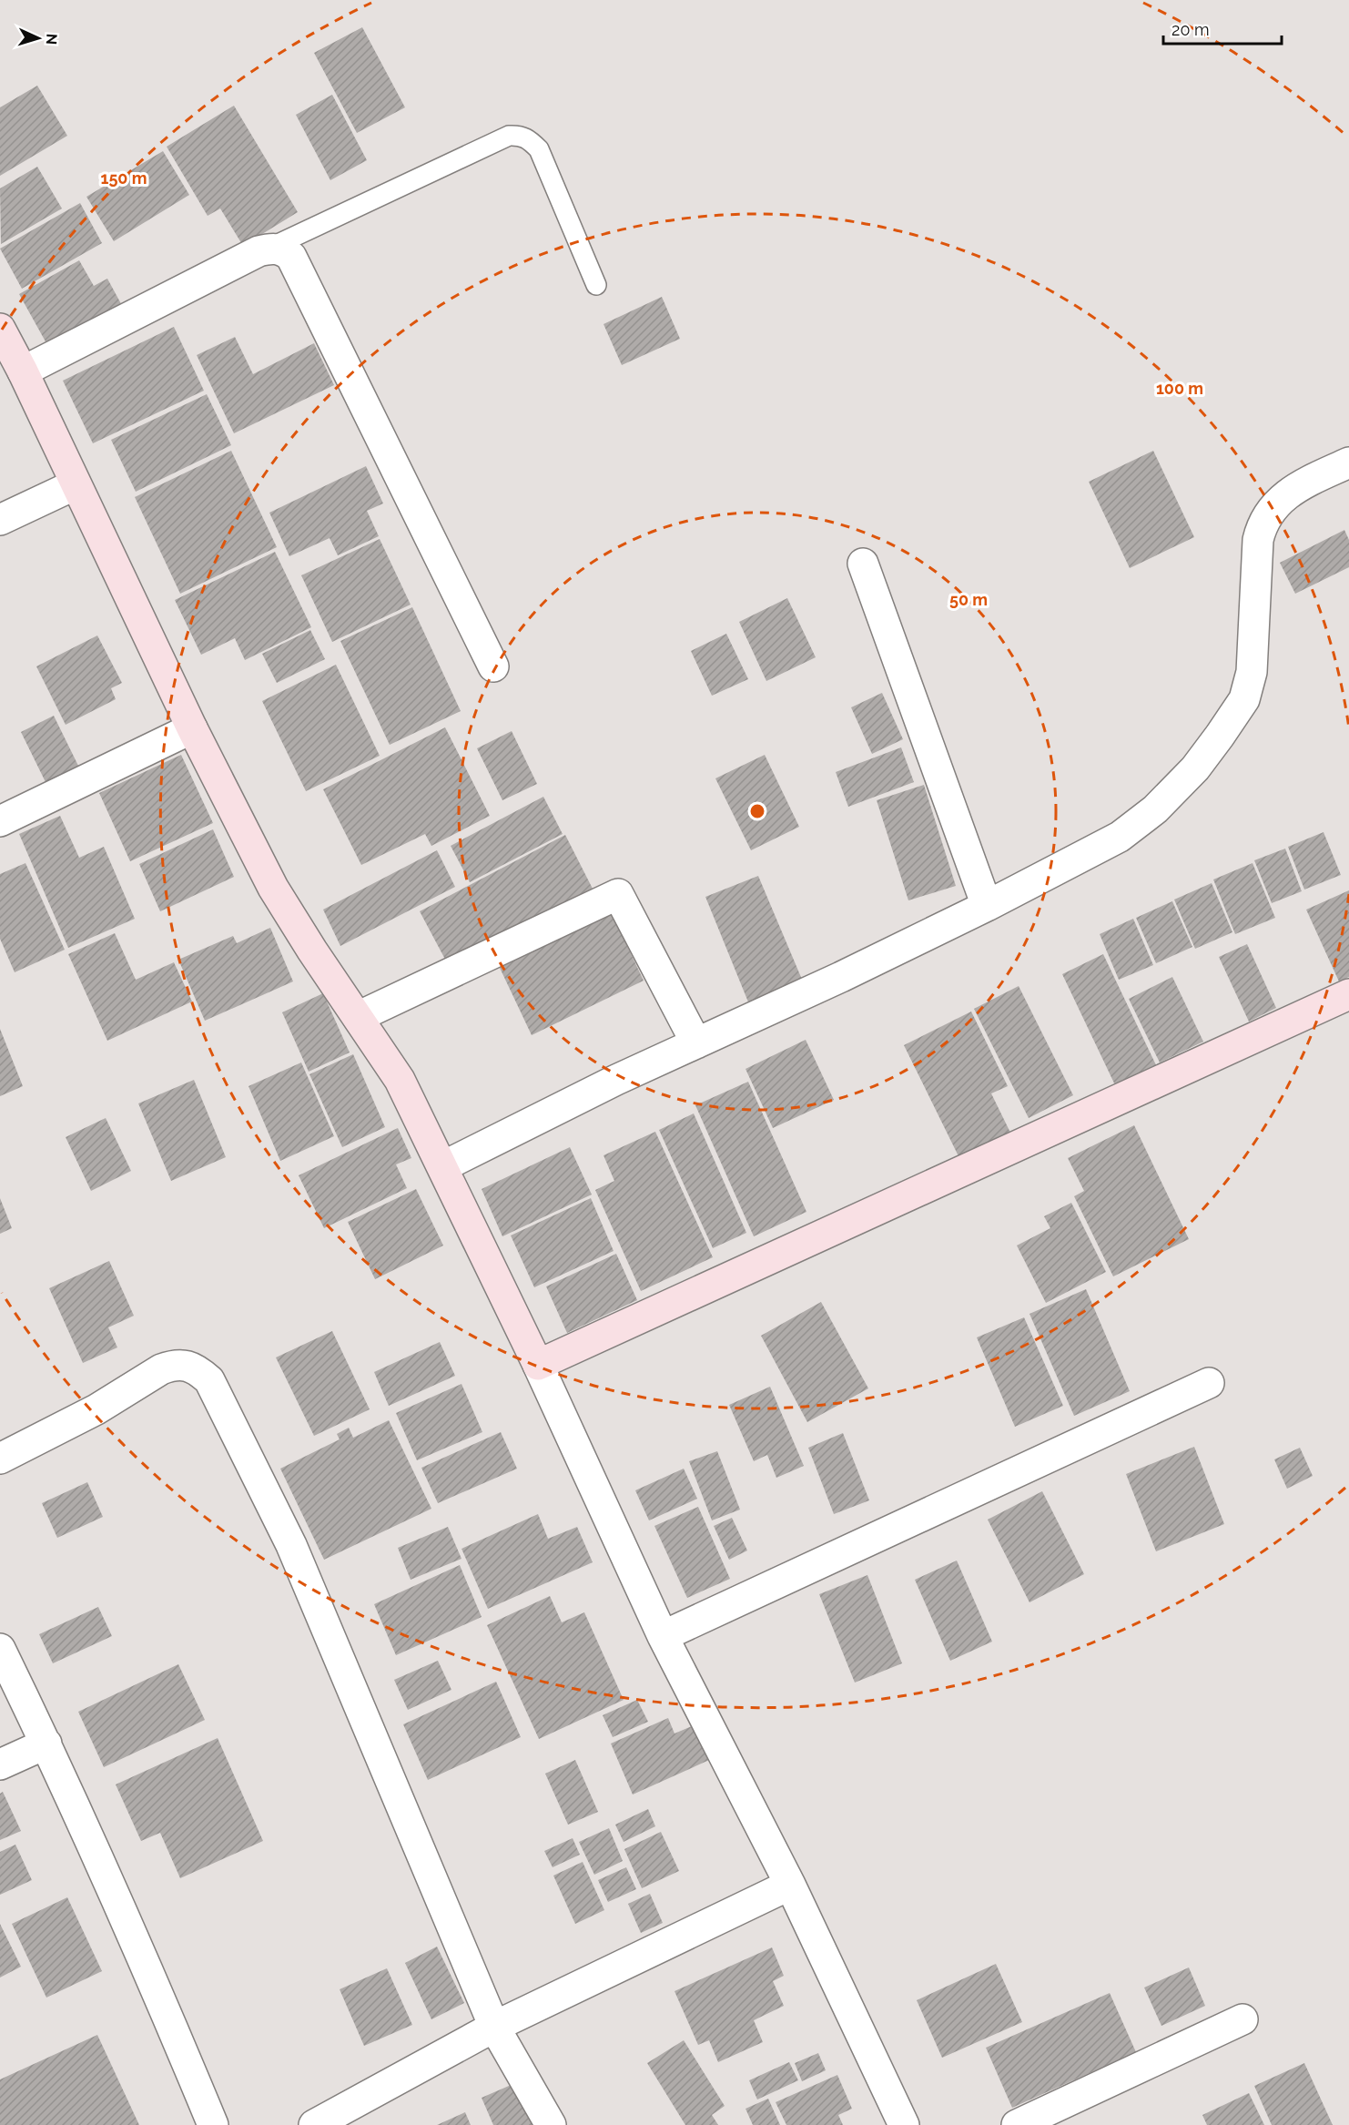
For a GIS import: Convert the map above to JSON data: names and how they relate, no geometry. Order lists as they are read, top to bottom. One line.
{"scale_bar":"20 m","north":"right","rings":["150 m","100 m","50 m"]}
